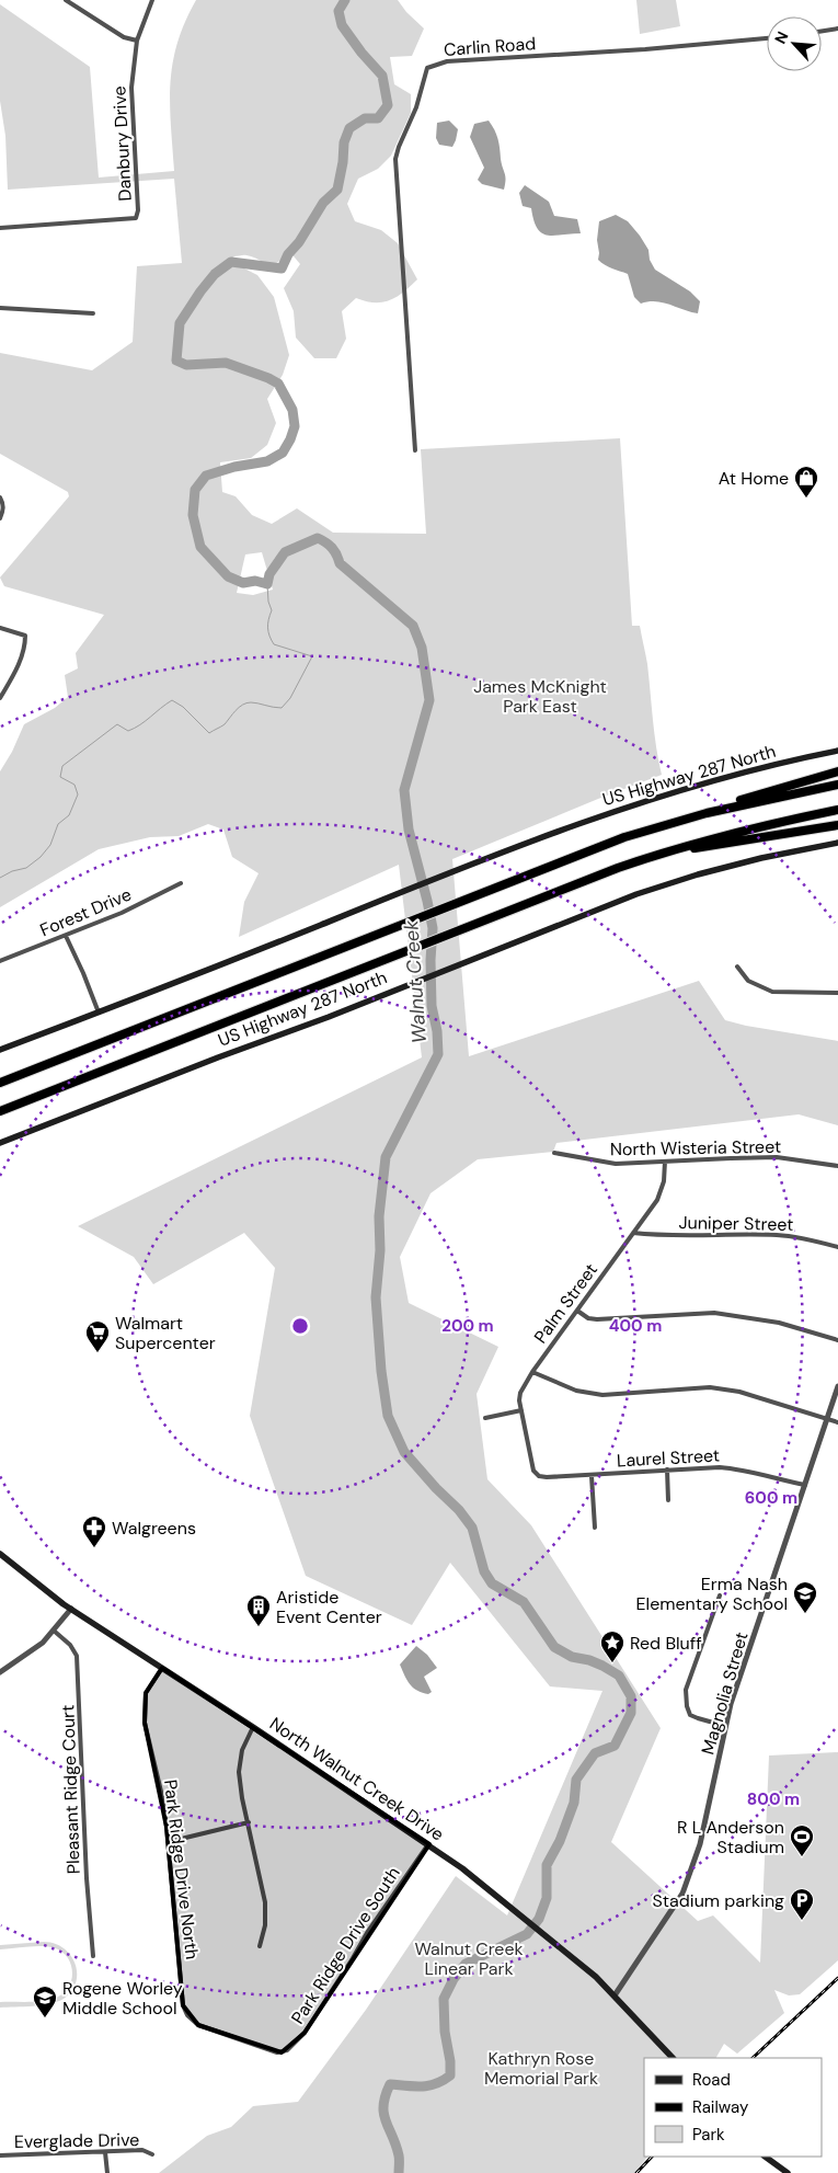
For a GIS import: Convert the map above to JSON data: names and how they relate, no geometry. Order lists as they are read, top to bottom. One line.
{"streets":{"main road":["US Highway 287 North","North Walnut Creek Drive"],"street":["Carlin Road","Danbury Drive","Forest Drive","North Wisteria Street","Juniper Street","Palm Street","Laurel Street","Magnolia Street","Pleasant Ridge Court","Park Ridge Drive North","Park Ridge Drive South","Everglade Drive"]},"crossings":[["North Wisteria Street","Palm Street"],["Juniper Street","Palm Street"],["Palm Street","Laurel Street"],["Laurel Street","Magnolia Street"],["Magnolia Street","North Walnut Creek Drive"],["North Walnut Creek Drive","Park Ridge Drive North"],["North Walnut Creek Drive","Park Ridge Drive South"],["Park Ridge Drive North","Park Ridge Drive South"]],"water":["Walnut Creek"],"parks":["James McKnight Park East","Walnut Creek Linear Park","Kathryn Rose Memorial Park"],"places":{"shop":["At Home"],"supermarket":["Walmart Supercenter"],"pharmacy":["Walgreens"],"school or university":["Erma Nash Elementary School","Rogene Worley Middle School"],"building":["Aristide Event Center"],"place":["Red Bluff"],"sports":["R L Anderson Stadium"],"parking":["Stadium parking"]},"legend":["Road","Railway","Park"],"north":"top left","rings":["200 m","400 m","600 m","800 m"]}
